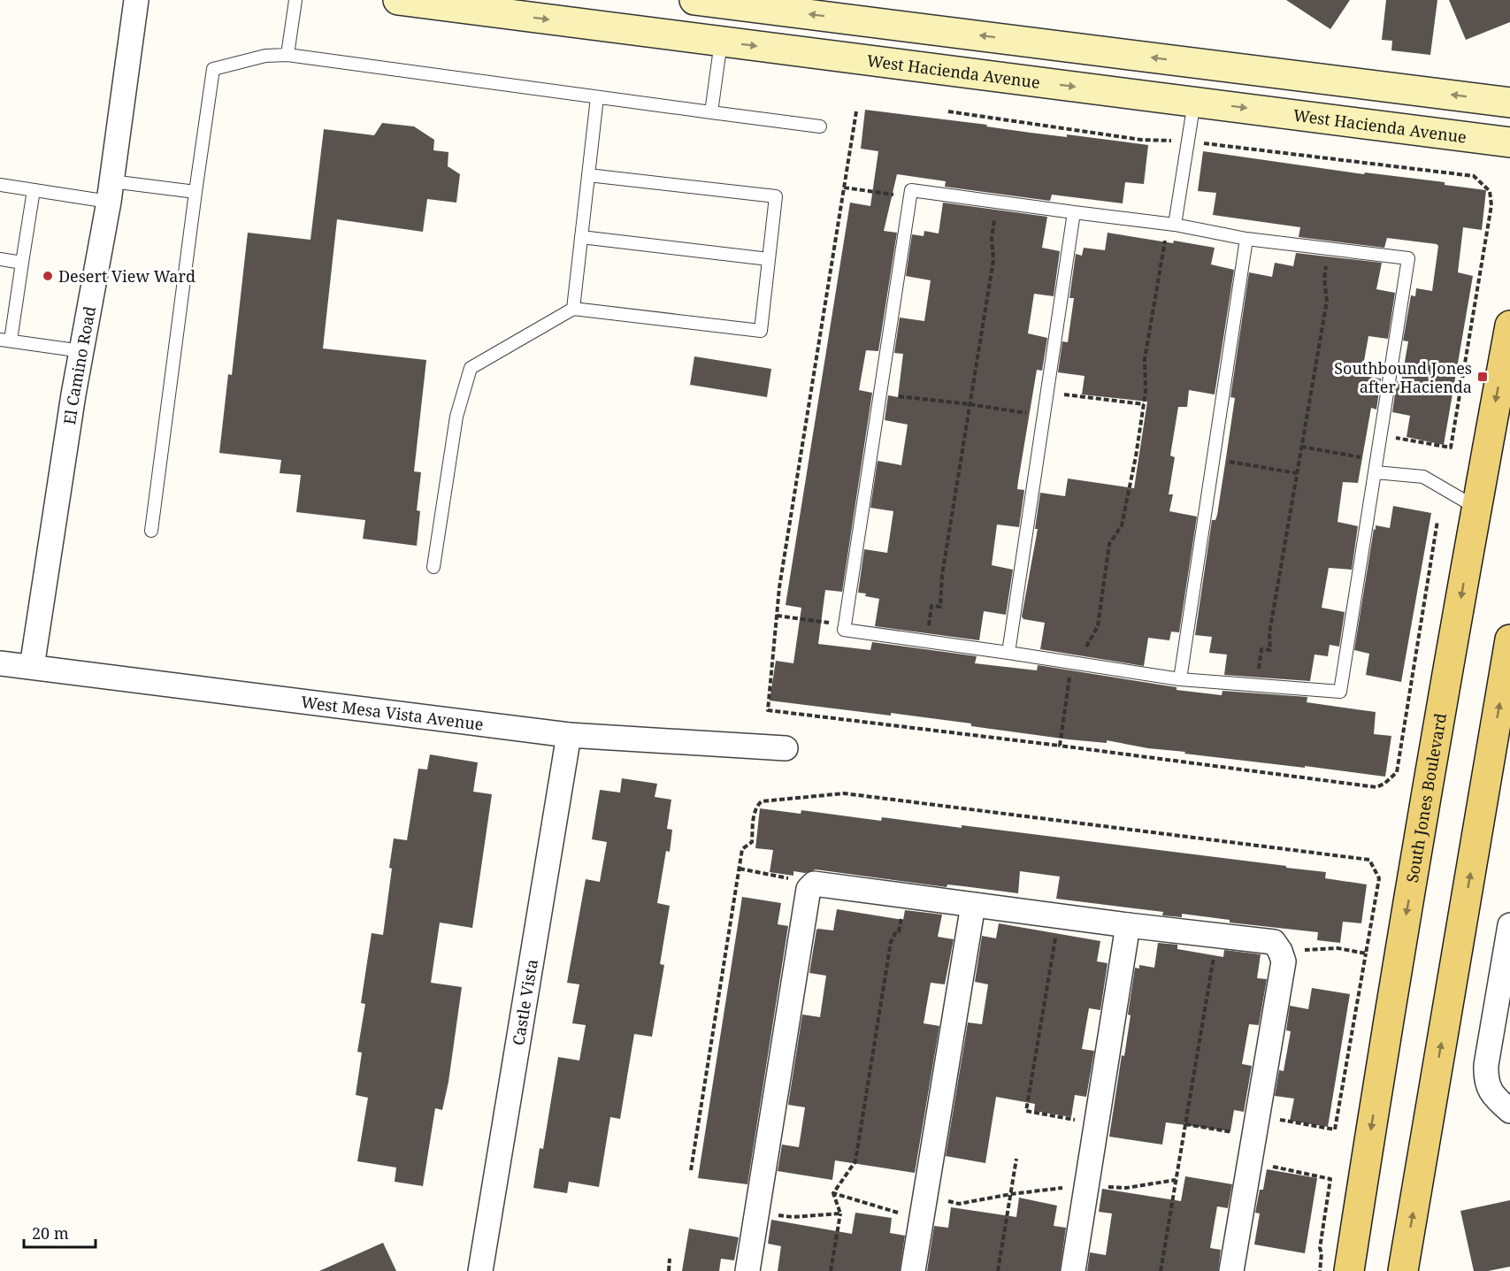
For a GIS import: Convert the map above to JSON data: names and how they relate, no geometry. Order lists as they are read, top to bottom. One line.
{"streets":{"main road":["West Hacienda Avenue","South Jones Boulevard"],"street":["El Camino Road","West Mesa Vista Avenue","Castle Vista"]},"crossings":[["El Camino Road","West Mesa Vista Avenue"],["West Mesa Vista Avenue","Castle Vista"]],"places":{"other":["Desert View Ward"],"transit":["Southbound Jones after Hacienda"]},"scale_bar":"20 m"}
